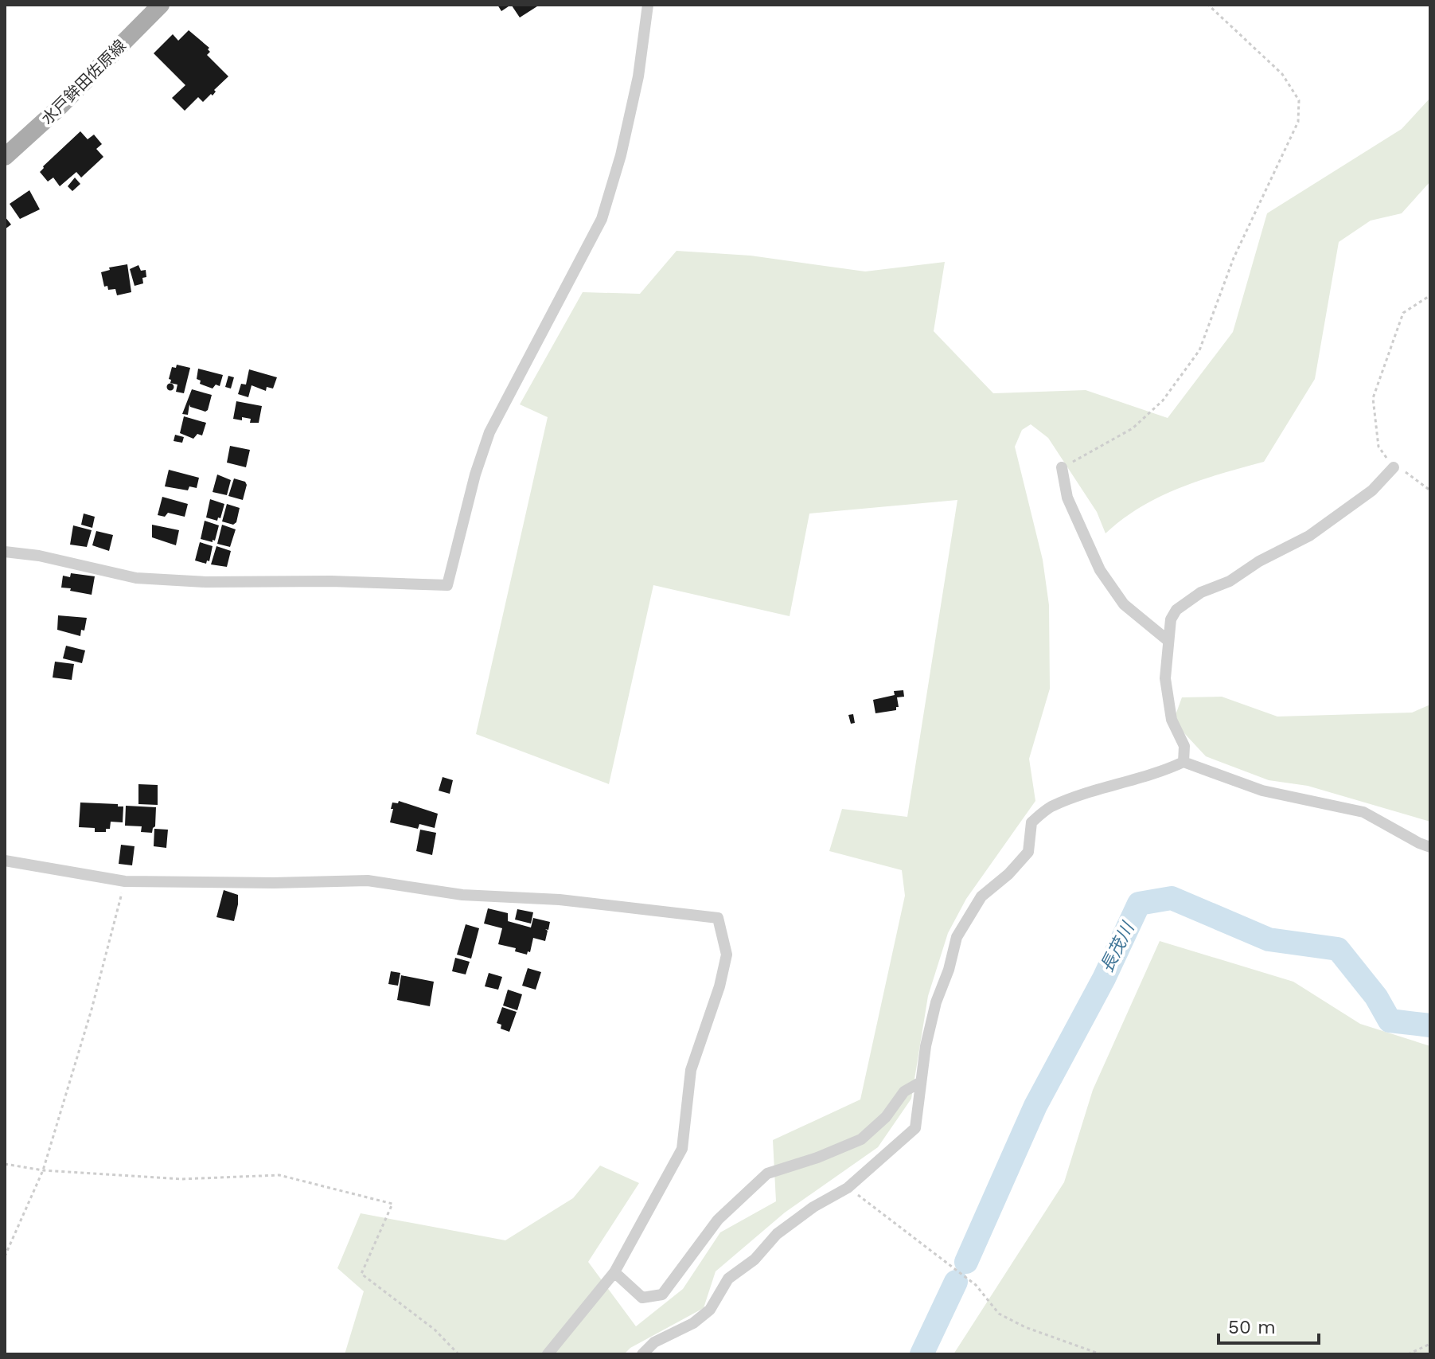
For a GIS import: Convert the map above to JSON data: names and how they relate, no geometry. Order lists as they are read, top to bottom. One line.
{"streets":{"main road":["水戸鉾田佐原線"]},"water":["長茂川"],"scale_bar":"50 m"}
